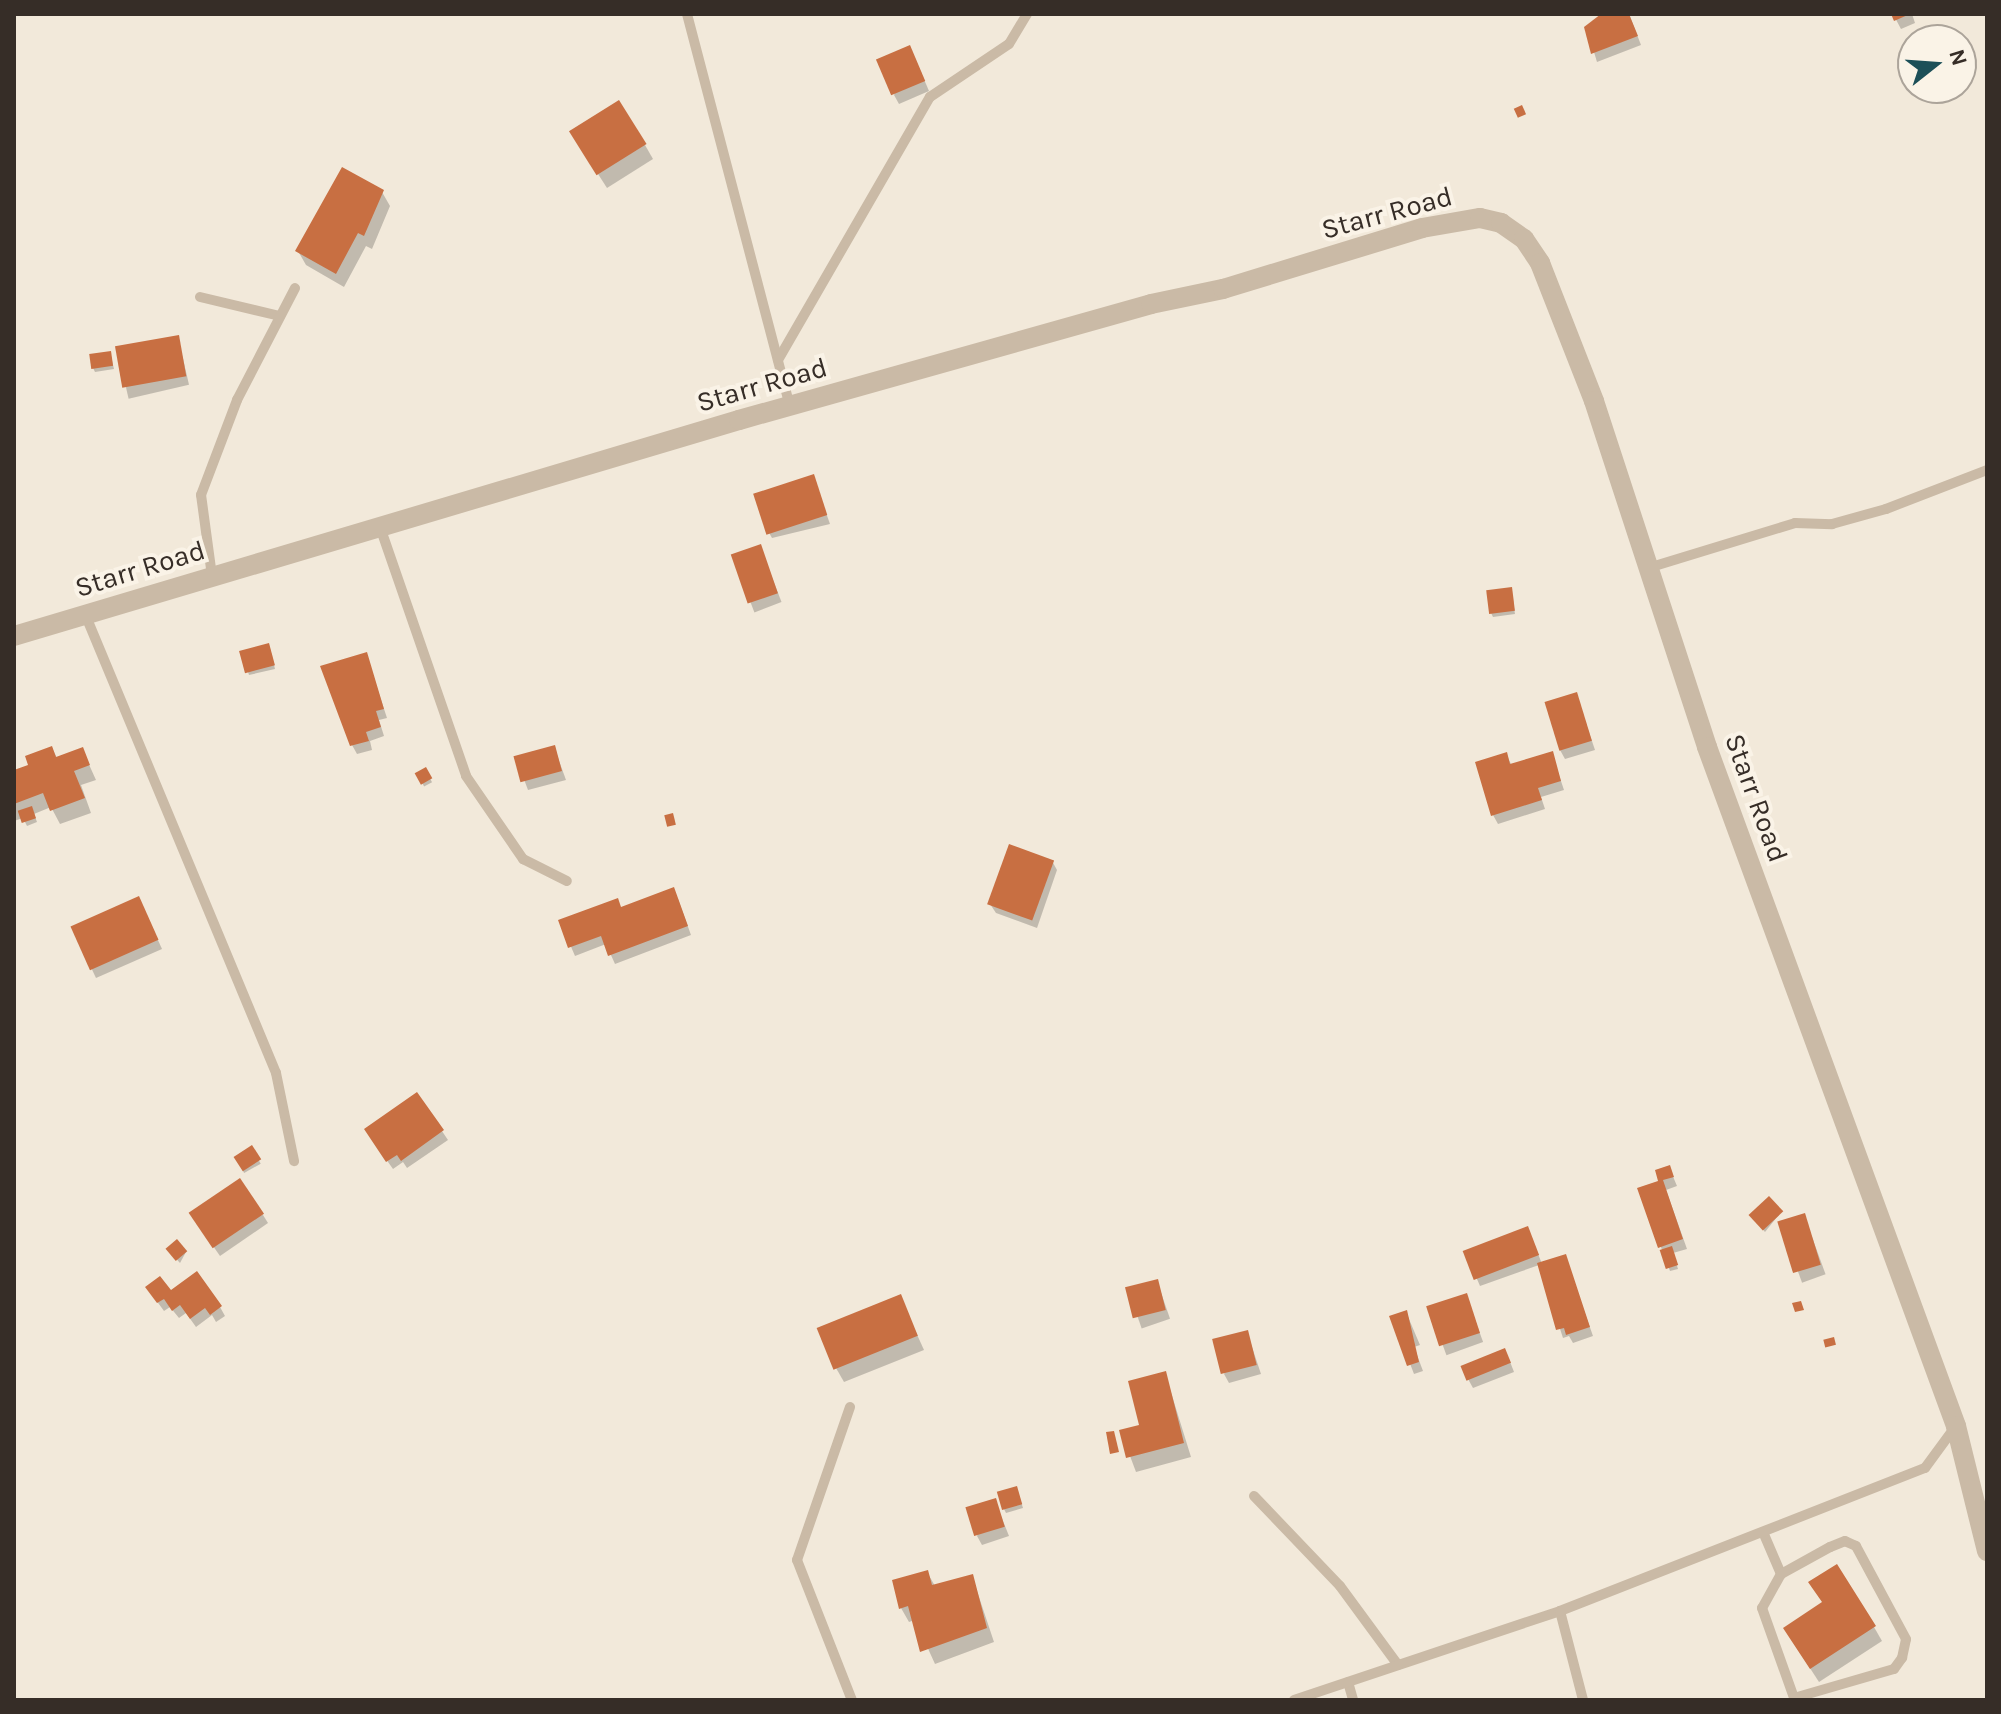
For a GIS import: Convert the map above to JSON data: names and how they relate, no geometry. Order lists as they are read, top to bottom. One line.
{"streets":{"street":["Starr Road"]},"north":"right"}
